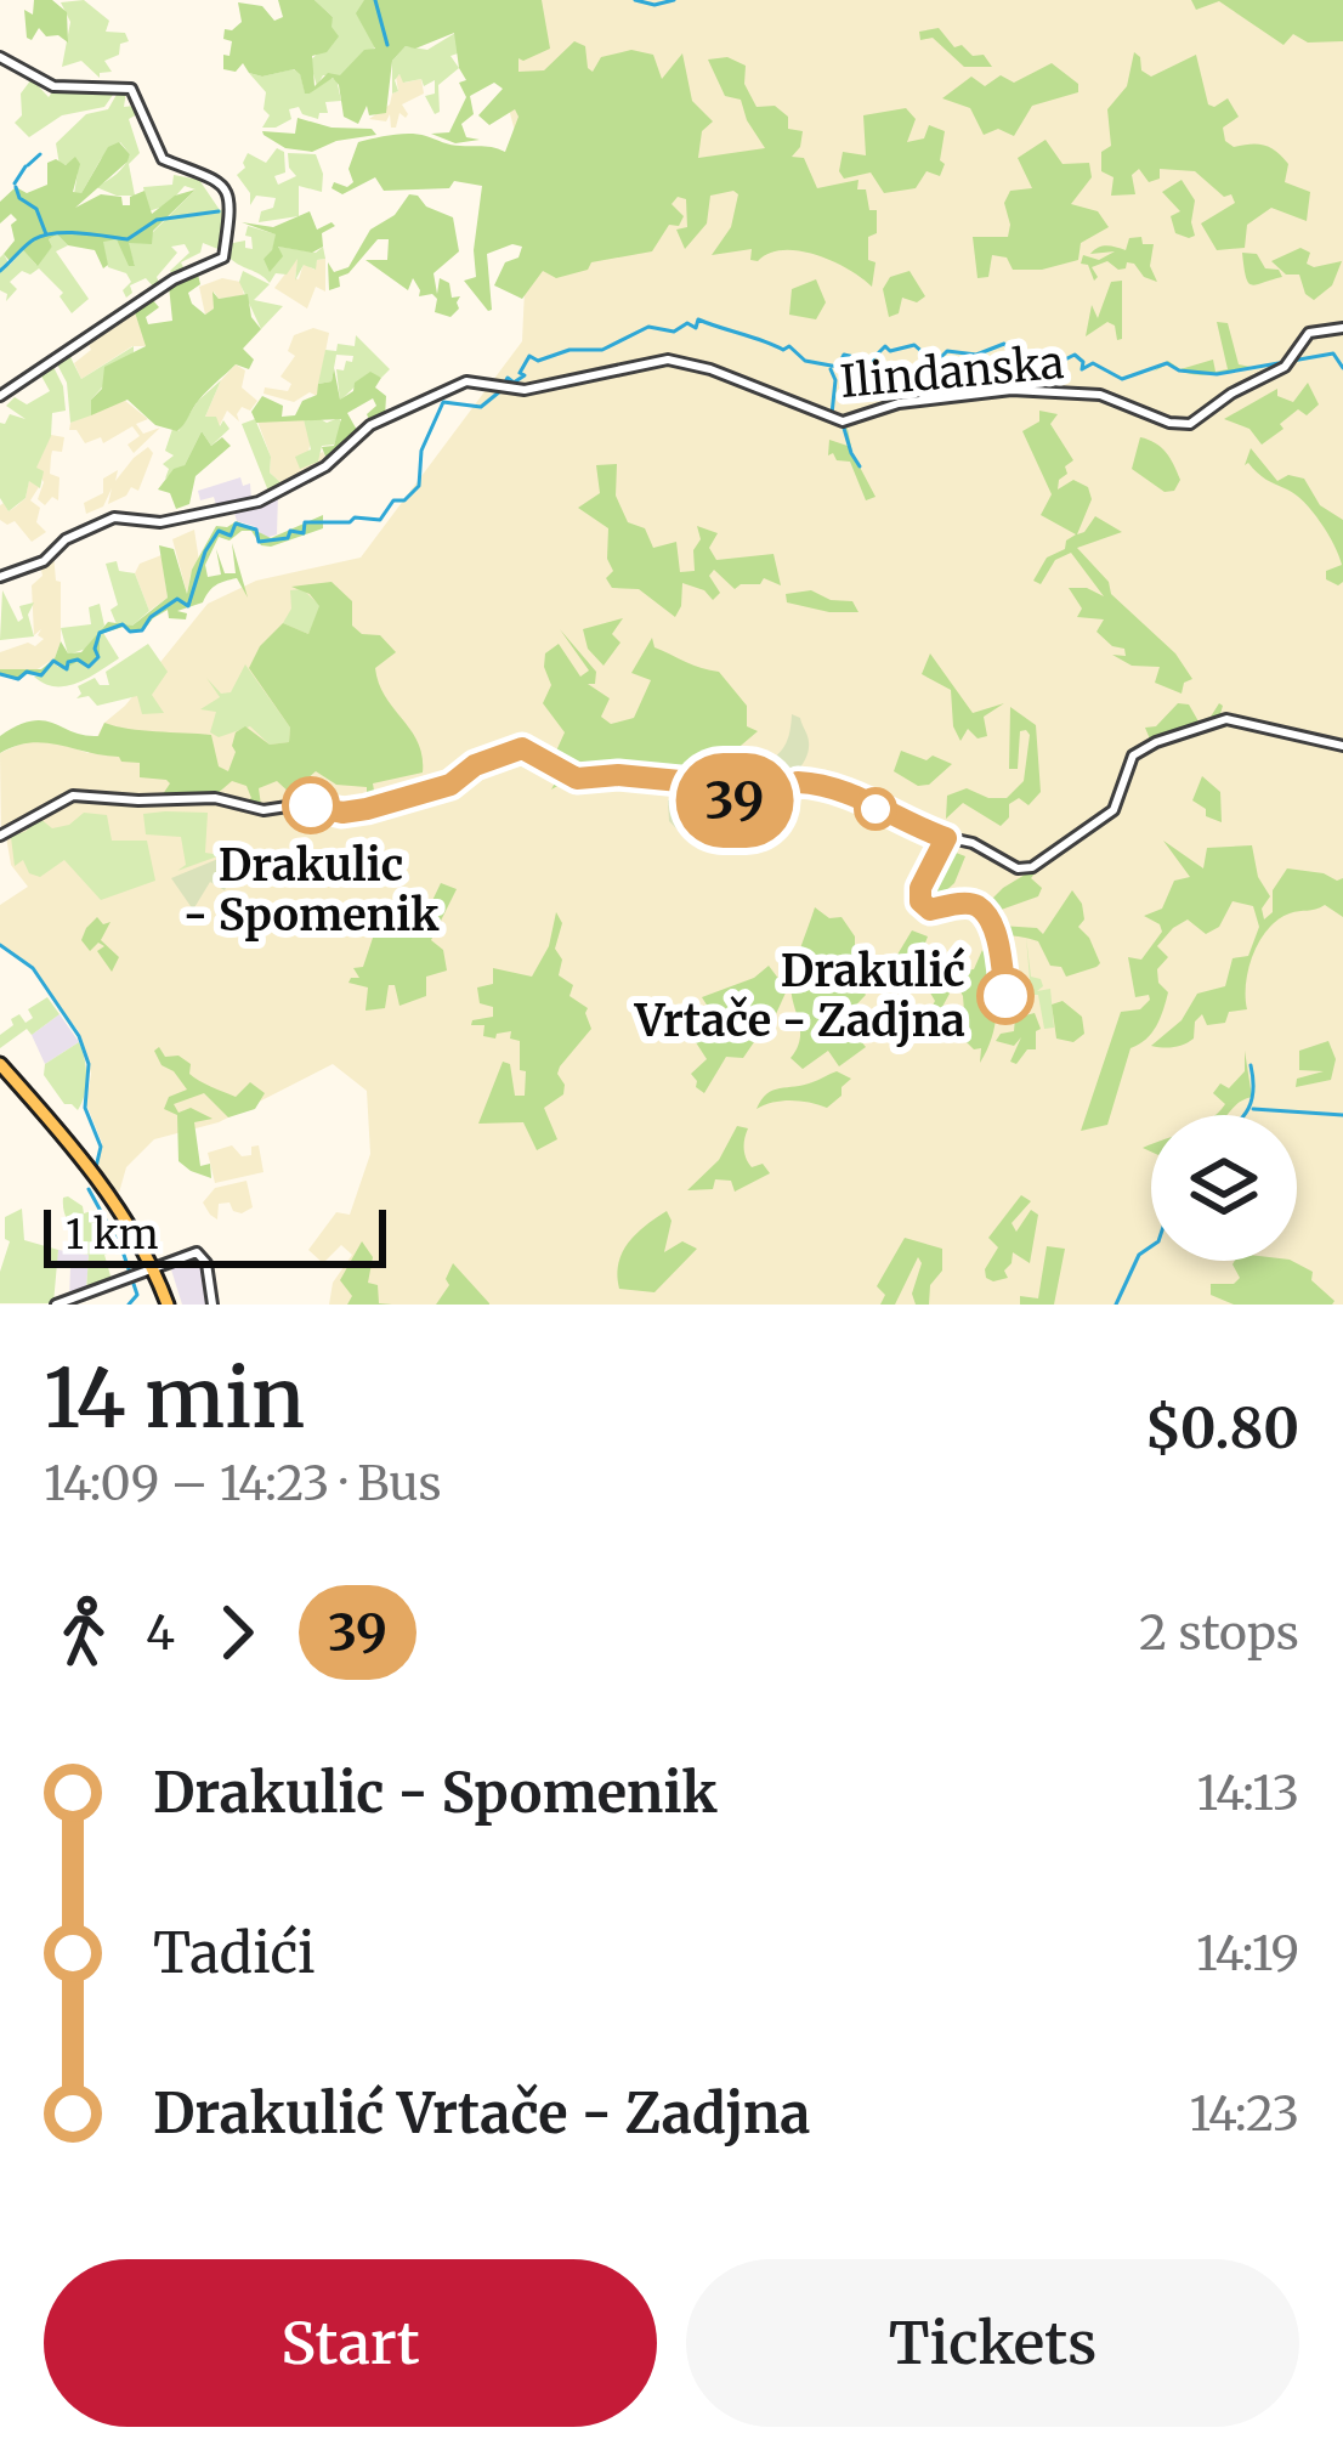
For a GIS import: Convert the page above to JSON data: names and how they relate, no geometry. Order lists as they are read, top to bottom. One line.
{"streets":{"street":["Ilindanska"]},"places":["Drakulic - Spomenik","Drakulić Vrtače - Zadjna"],"lines":["bus line 39"],"scale_bar":"1 km","page":{"on_map":"39","scale":"1 km","heading":["14 min","14:09 – 14:23 · Bus","$0.80"],"legs":["4","39","2 stops"],"list":[{"name":"Drakulic - Spomenik","value":"14:13"},{"name":"Tadići","value":"14:19"},{"name":"Drakulić Vrtače - Zadjna","value":"14:23"}],"buttons":["Start","Tickets"]}}
